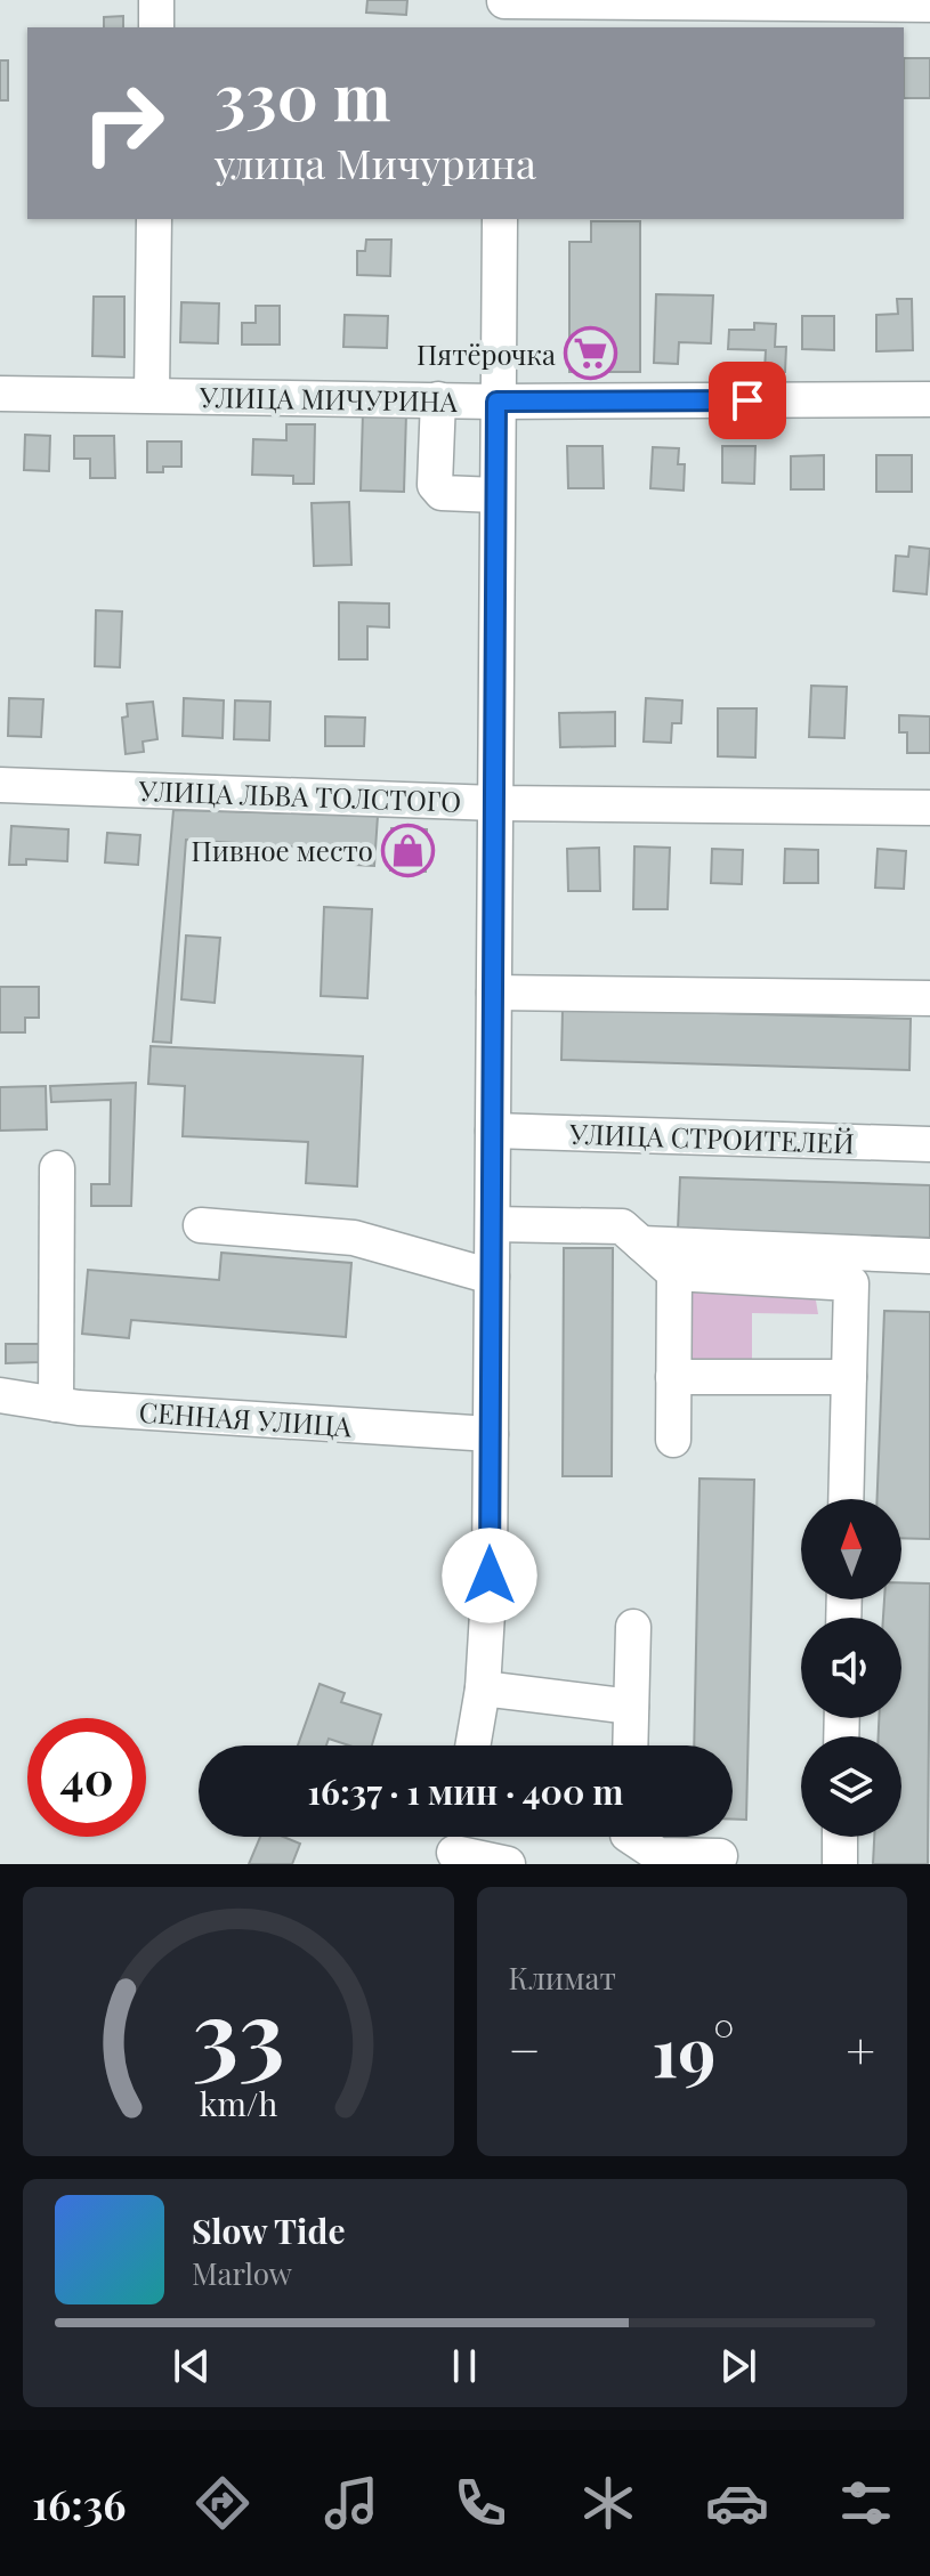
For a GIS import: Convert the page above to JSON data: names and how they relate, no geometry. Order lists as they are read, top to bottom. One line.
{"streets":{"street":["УЛИЦА МИЧУРИНА","УЛИЦА ЛЬВА ТОЛСТОГО","УЛИЦА СТРОИТЕЛЕЙ","СЕННАЯ УЛИЦА"]},"places":{"supermarket":["Пятёрочка"],"shop":["Пивное место"]},"north":"top","page":{"turn":["330 m","улица Мичурина"],"limit":"40","trip":"16:37 · 1 мин · 400 m","tile":"Климат","heat":["−","19°","+"],"song":["Slow Tide","Marlow"],"tabs":"16:36","gauge":["33","km/h"]}}
